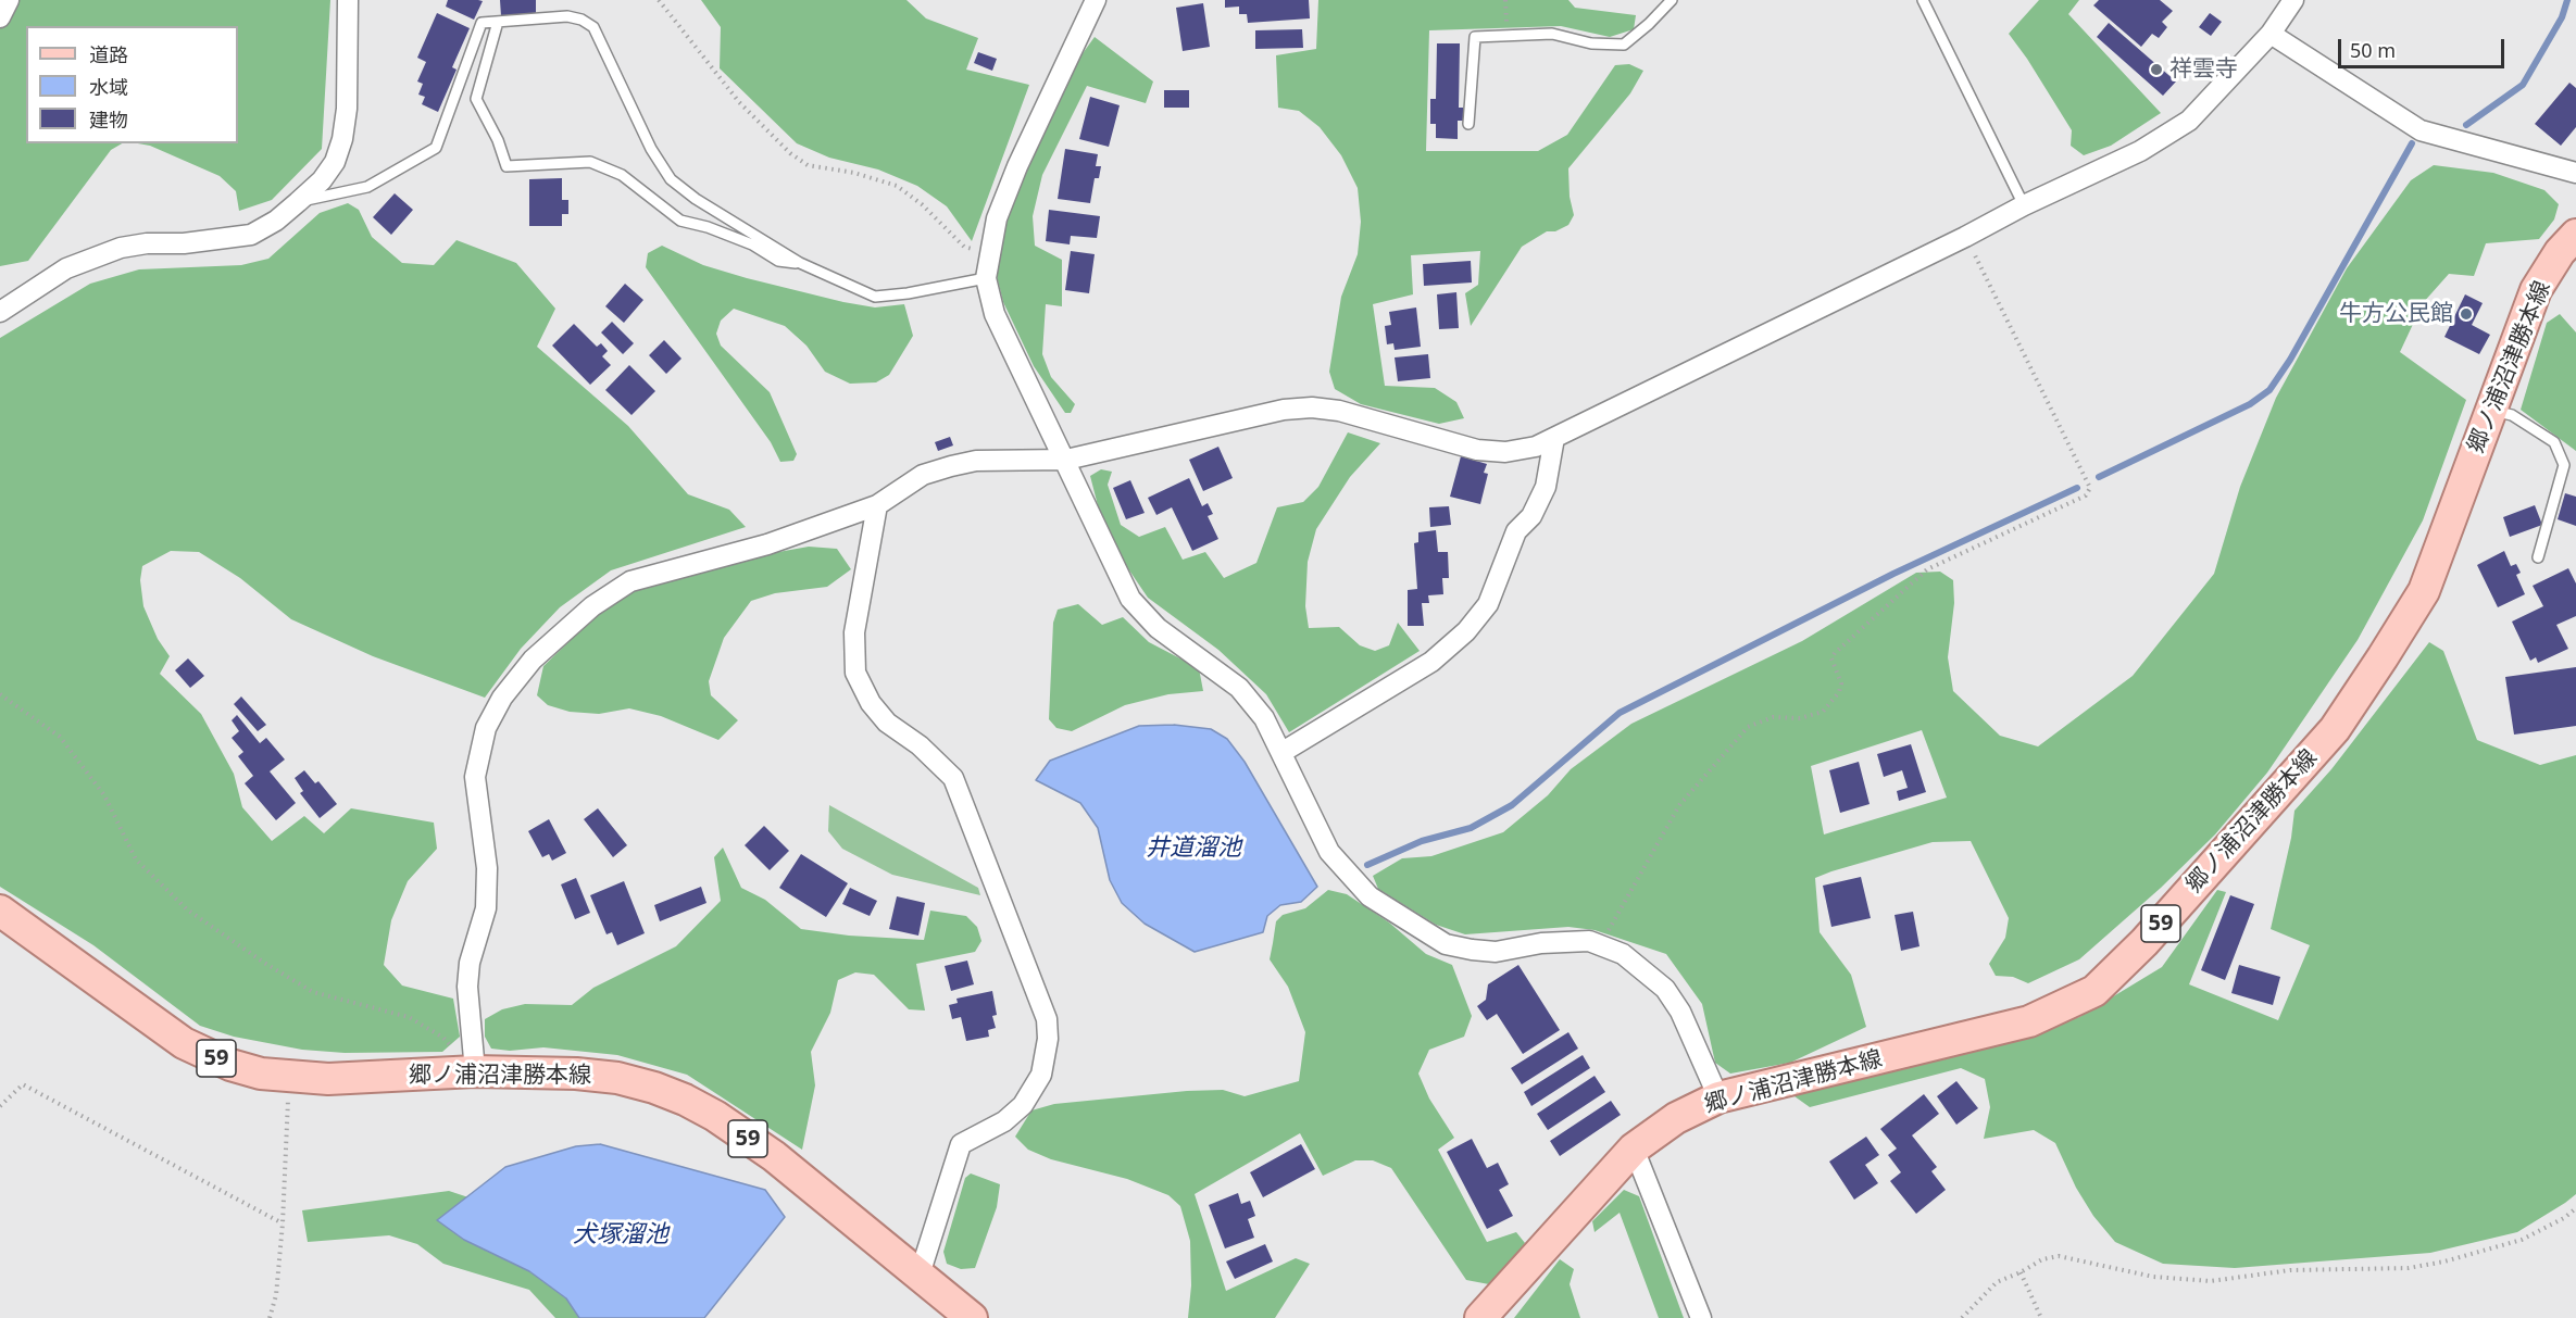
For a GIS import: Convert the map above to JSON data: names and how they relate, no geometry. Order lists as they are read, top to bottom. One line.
{"streets":{"main road":["郷ノ浦沼津勝本線","59"]},"water":["井道溜池","犬塚溜池"],"places":["祥雲寺","牛方公民館"],"legend":["道路","水域","建物"],"scale_bar":"50 m"}
